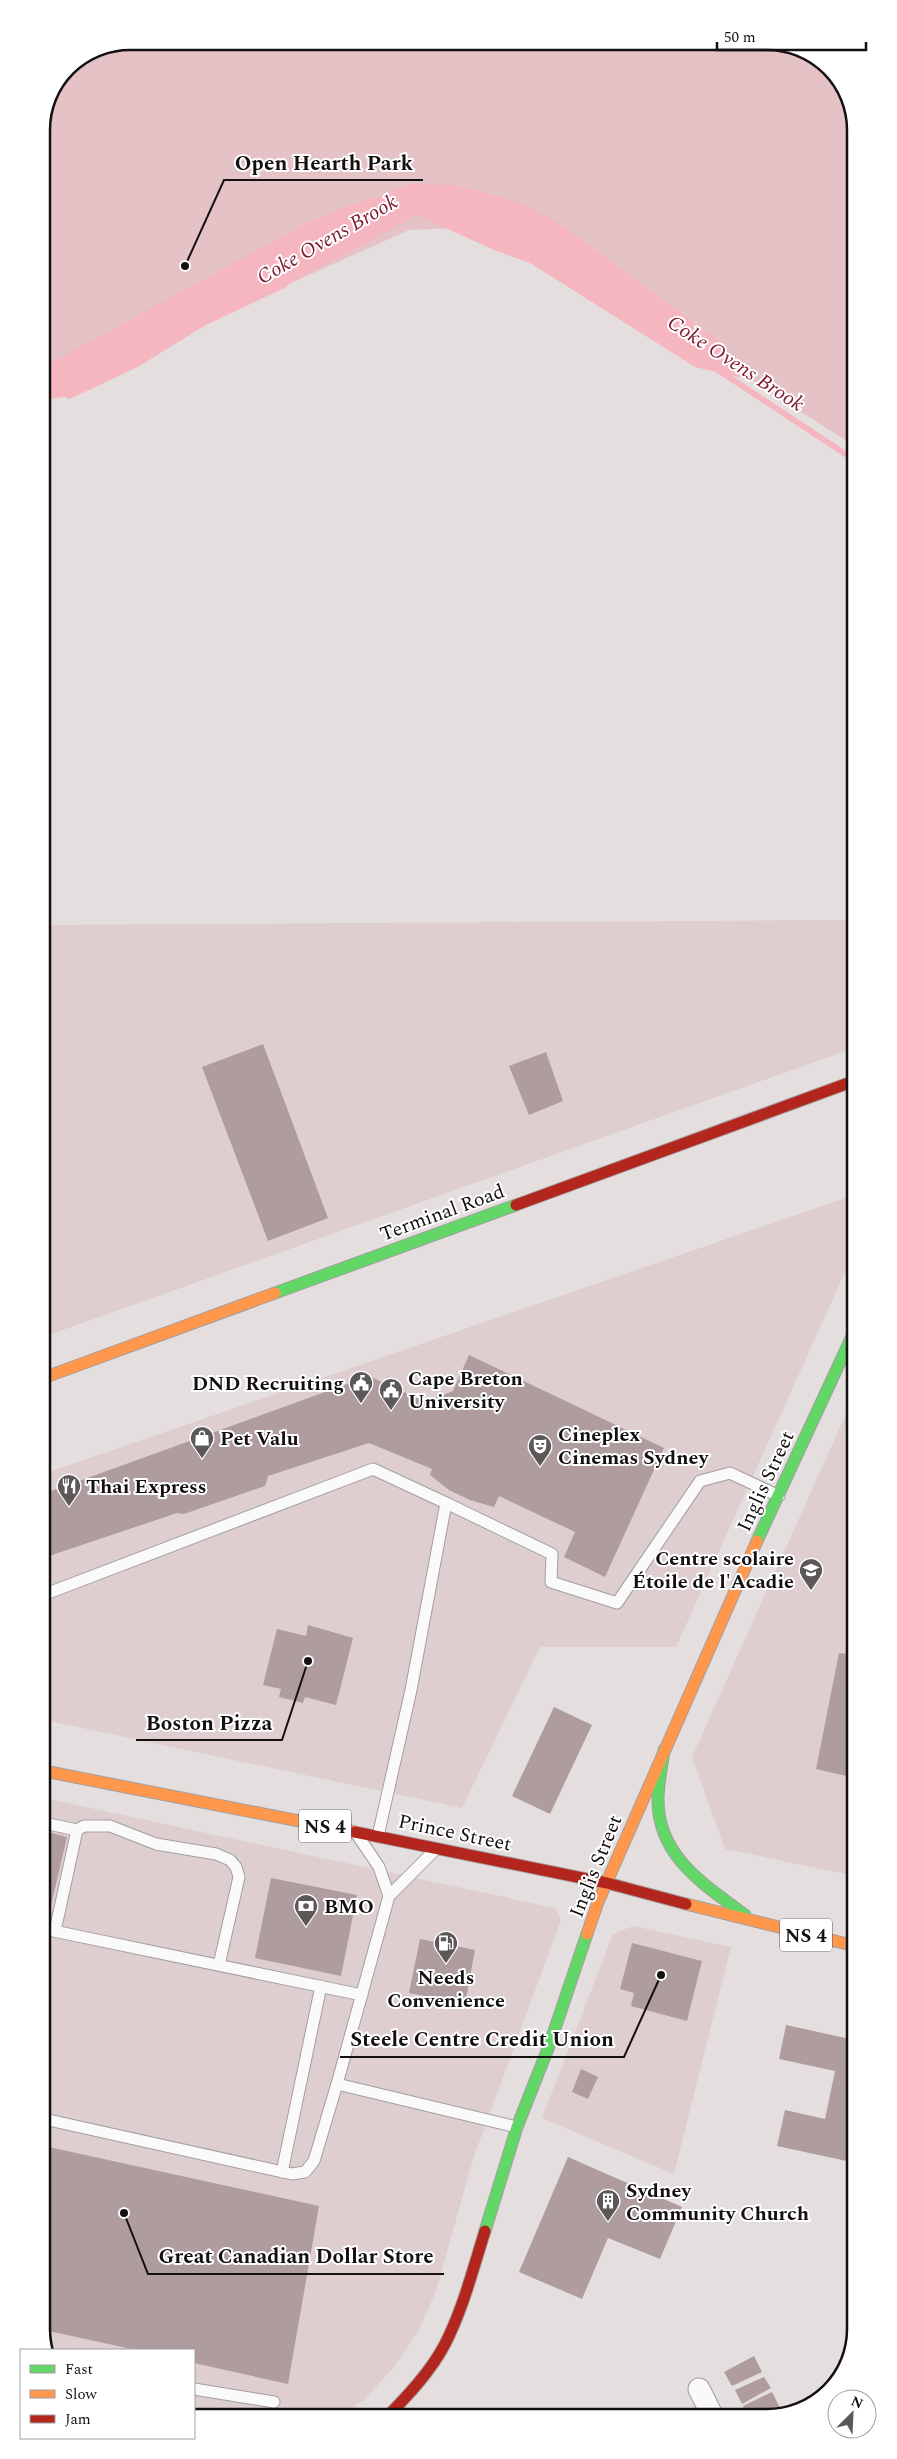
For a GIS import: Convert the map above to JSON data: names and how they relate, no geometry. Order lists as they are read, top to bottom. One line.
{"streets":{"street":["Terminal Road","Inglis Street","NS 4","Prince Street"]},"crossings":[["Inglis Street","Prince Street"]],"water":["Coke Ovens Brook"],"places":{"other":["Open Hearth Park","Boston Pizza","Steele Centre Credit Union","Great Canadian Dollar Store"],"public building":["DND Recruiting","Cape Breton University"],"shop":["Pet Valu"],"theatre":["Cineplex Cinemas Sydney"],"restaurant":["Thai Express"],"school or university":["Centre scolaire Étoile de l'Acadie"],"bank":["BMO"],"fuel station":["Needs Convenience"],"building":["Sydney Community Church"]},"legend":["Fast","Slow","Jam"],"scale_bar":"50 m","north":"top right"}
